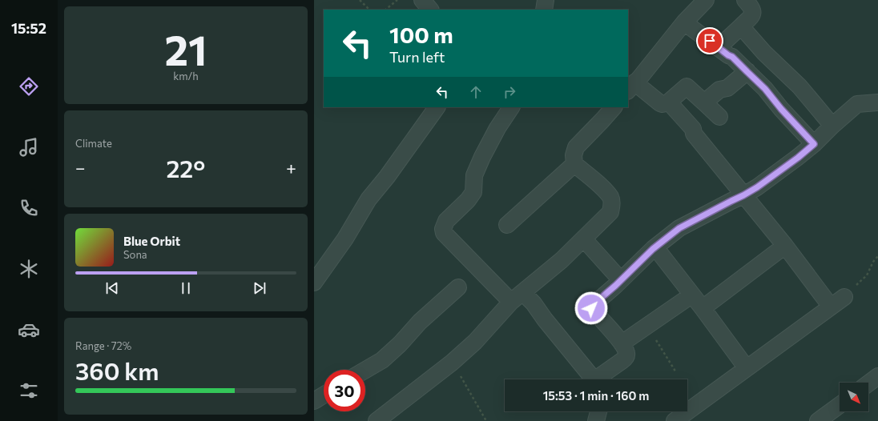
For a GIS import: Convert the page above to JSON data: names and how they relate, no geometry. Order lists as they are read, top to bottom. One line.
{"north":"bottom right","page":{"tabs":"15:52","tile":[["21","km/h"],"Climate",["Range · 72%","360 km"]],"turn":["100 m","Turn left"],"heat":["−","22°","+"],"song":["Blue Orbit","Sona"],"limit":"30","trip":"15:53 · 1 min · 160 m"}}
